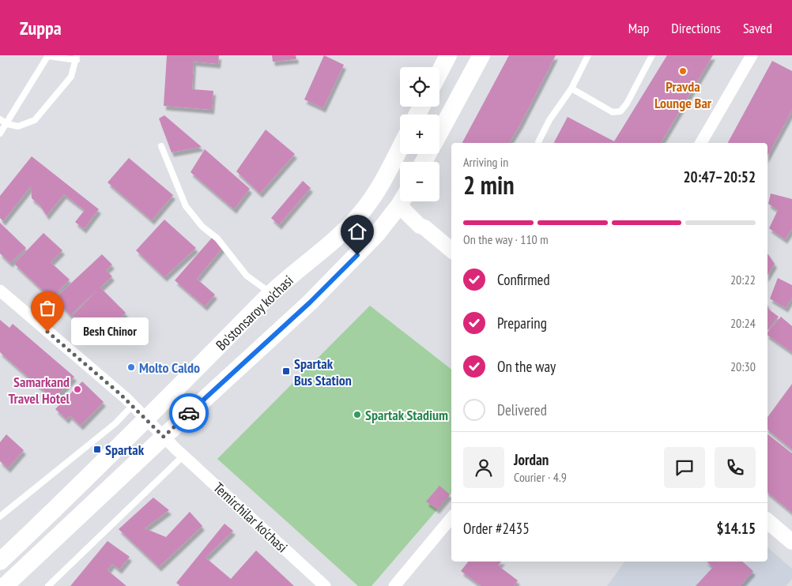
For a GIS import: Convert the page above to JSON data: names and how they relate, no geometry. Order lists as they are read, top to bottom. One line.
{"streets":{"main road":["Bo'stonsaroy ko'chasi"],"street":["Temirchilar ko'chasi"]},"crossings":[["Bo'stonsaroy ko'chasi","Temirchilar ko'chasi"]],"places":{"other":["Pravda Lounge Bar","Besh Chinor","Molto Caldo","Samarkand Travel Hotel","Spartak Stadium"],"transit":["Spartak Bus Station","Spartak"]},"page":{"header":"Zuppa","nav":["Map","Directions","Saved"],"map_buttons":["+","−"],"heading":["2 min","Arriving in","20:47–20:52"],"panel":["Jordan","Courier · 4.9","Order #2435","$14.15"],"bar":"On the way · 110 m","list":[["Confirmed","20:22"],["Preparing","20:24"],["On the way","20:30"],"Delivered"],"bubble":"Besh Chinor"}}
